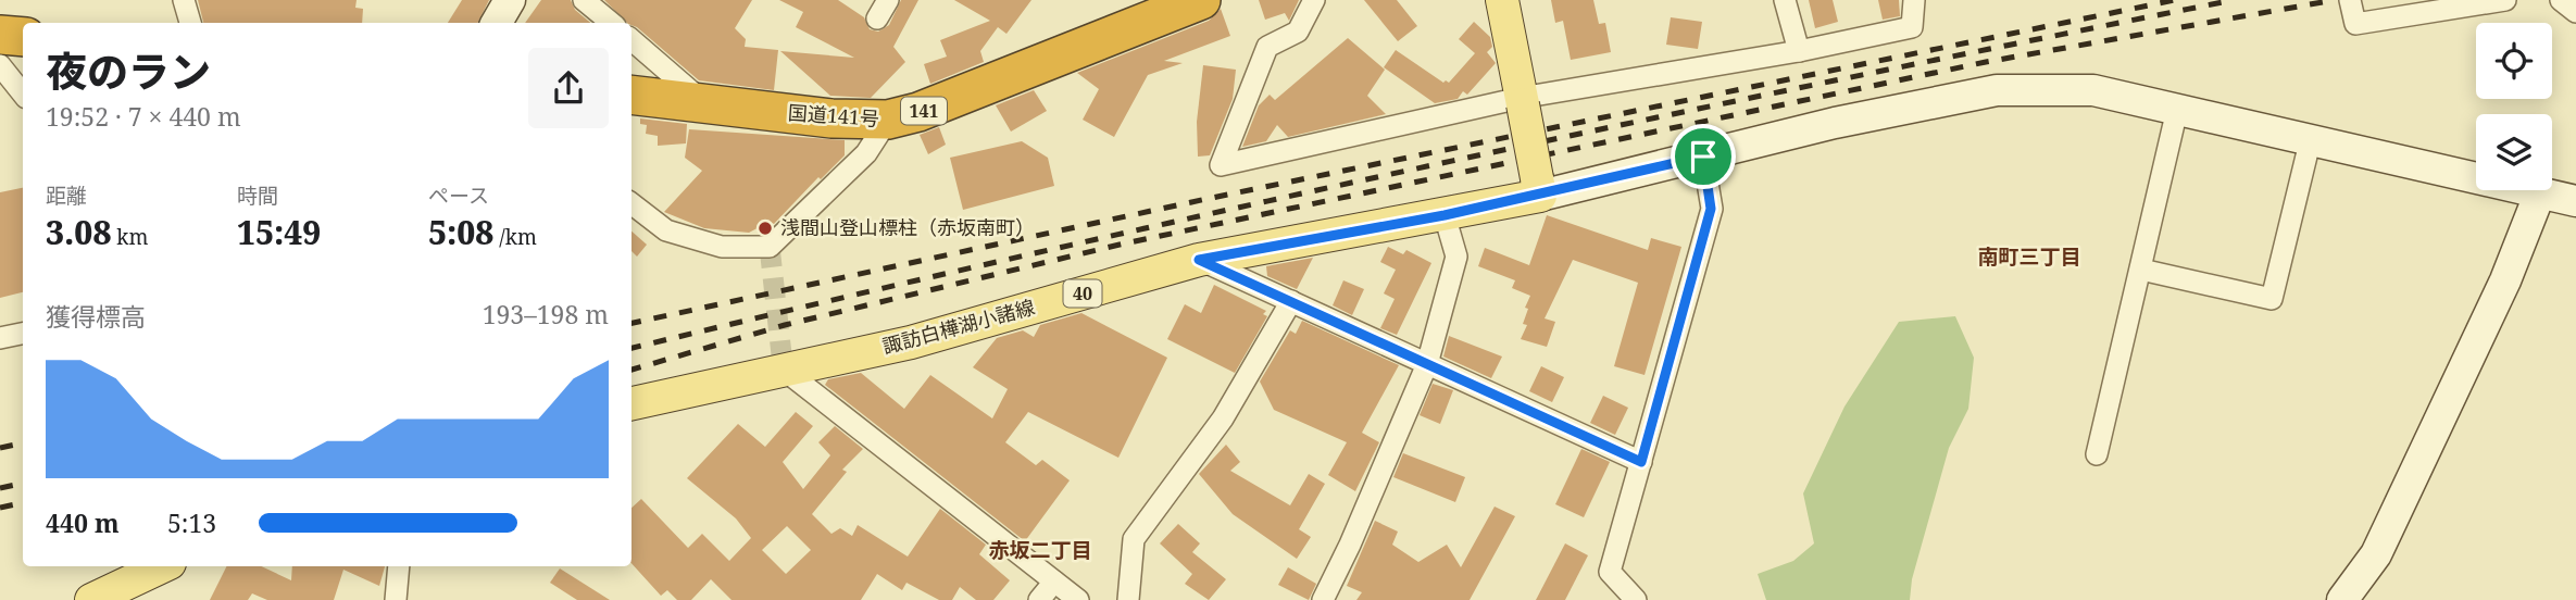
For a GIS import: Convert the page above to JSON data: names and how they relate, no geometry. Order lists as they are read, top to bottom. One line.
{"streets":{"highway":["141","国道141号"],"main road":["40","諏訪白樺湖小諸線"]},"districts":["南町三丁目","赤坂二丁目"],"places":["浅間山登山標柱（赤坂南町）"],"page":{"heading":["夜のラン","19:52 · 7 × 440 m"],"stats":[["距離","3.08 km"],["時間","15:49"],["ペース","5:08 /km"]],"chart":["獲得標高","193–198 m"],"list":[{"name":"440 m","note":"5:13"}]}}
